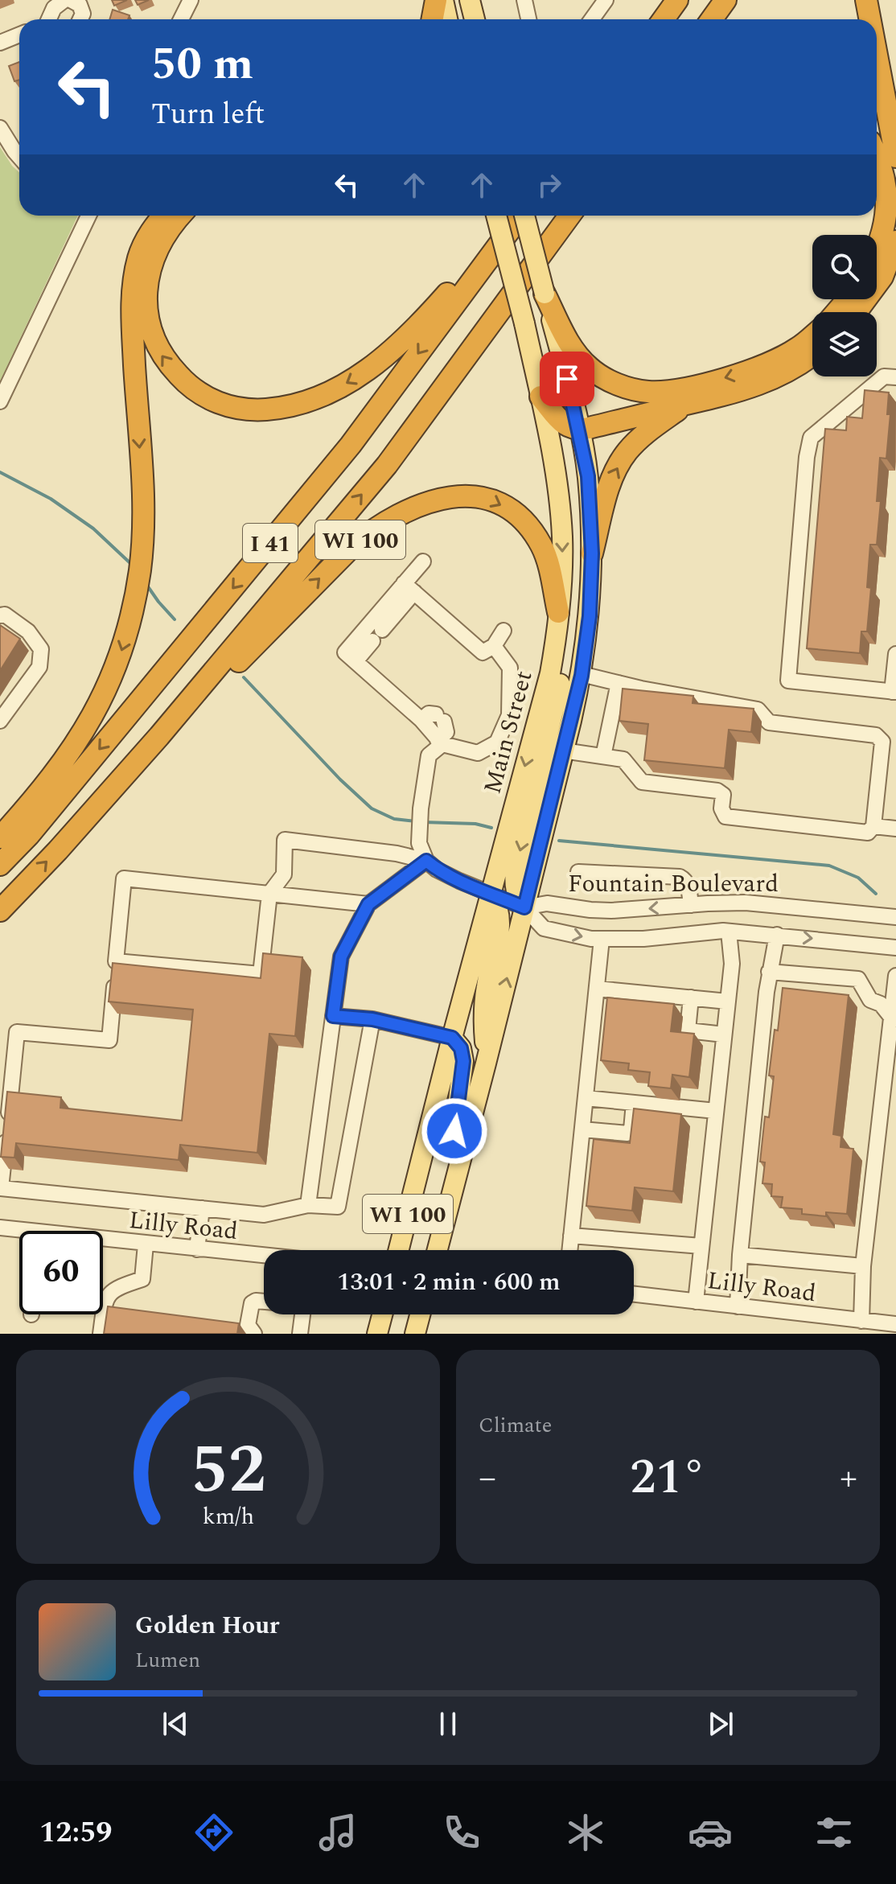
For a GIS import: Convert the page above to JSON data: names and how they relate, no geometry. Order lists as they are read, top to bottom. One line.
{"streets":{"highway":["WI 100","I 41"],"main road":["Main Street"],"street":["Fountain Boulevard","Lilly Road"]},"crossings":[["WI 100","I 41"],["WI 100","Main Street"],["WI 100","Fountain Boulevard"]],"page":{"turn":["50 m","Turn left"],"limit":"60","trip":"13:01 · 2 min · 600 m","tile":"Climate","heat":["−","21°","+"],"song":["Golden Hour","Lumen"],"tabs":"12:59","gauge":["52","km/h"]}}
